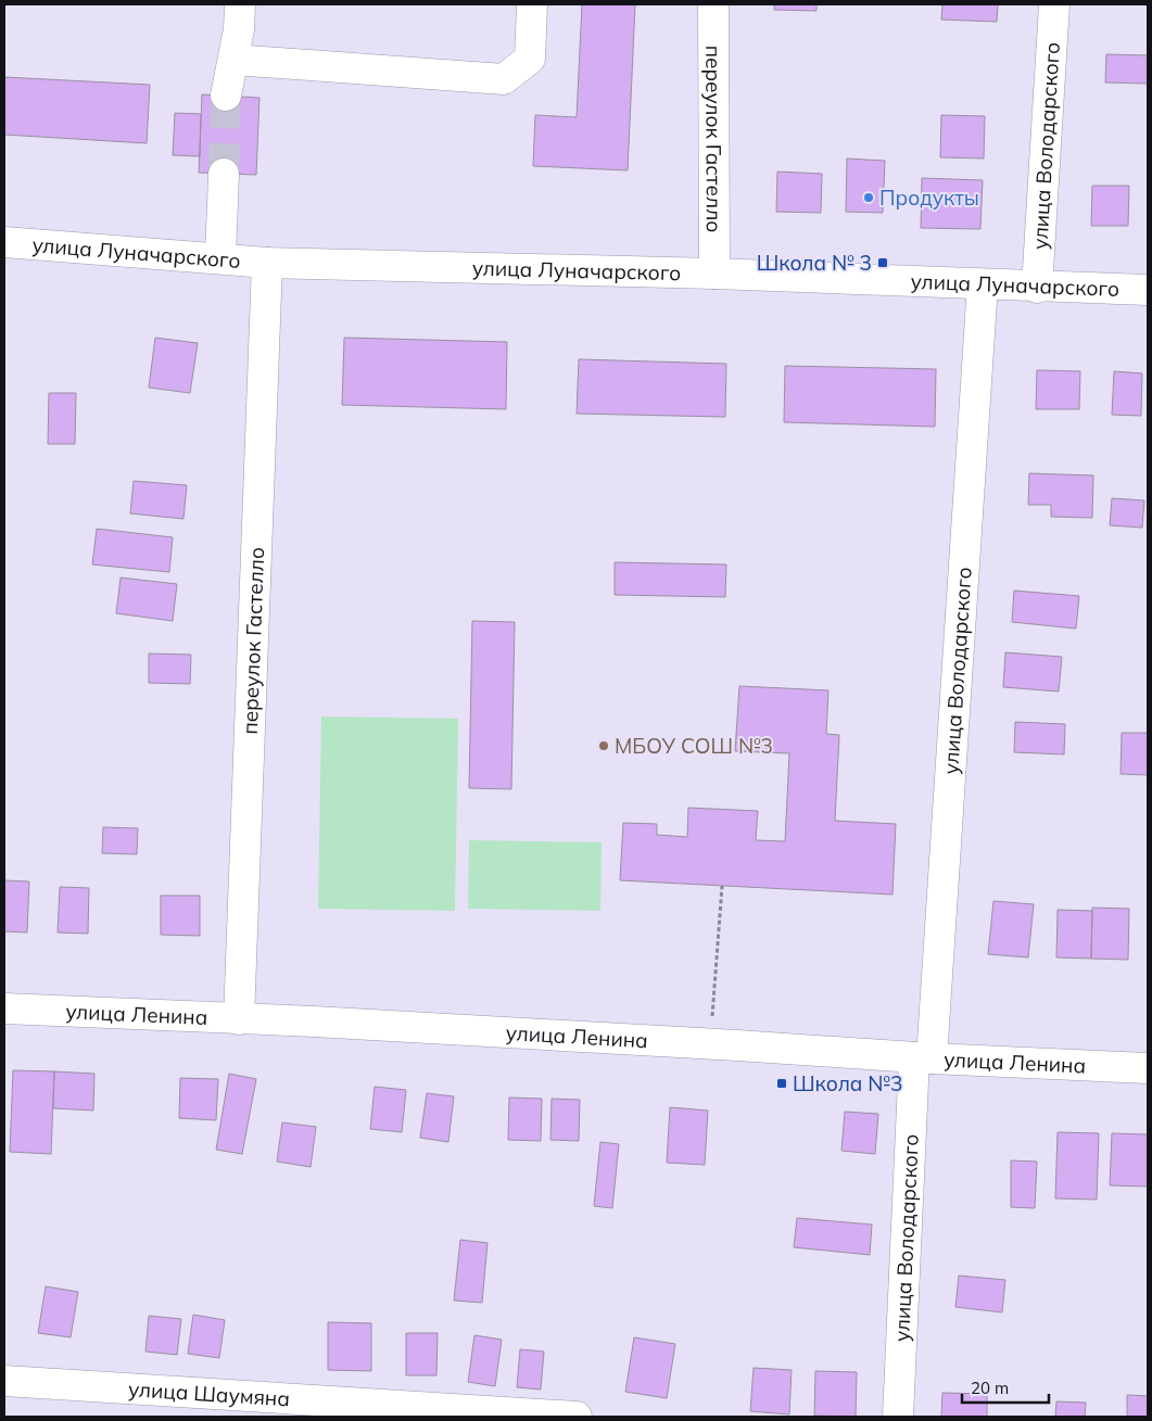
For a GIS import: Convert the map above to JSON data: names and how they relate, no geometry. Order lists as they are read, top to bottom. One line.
{"streets":{"street":["переулок Гастелло","улица Володарского","улица Луначарского","улица Ленина","улица Шаумяна"]},"crossings":[["переулок Гастелло","улица Луначарского"],["переулок Гастелло","улица Ленина"],["улица Володарского","улица Луначарского"],["улица Володарского","улица Ленина"]],"places":{"other":["Продукты","МБОУ СОШ №3"],"transit":["Школа № 3","Школа №3"]},"scale_bar":"20 m"}
